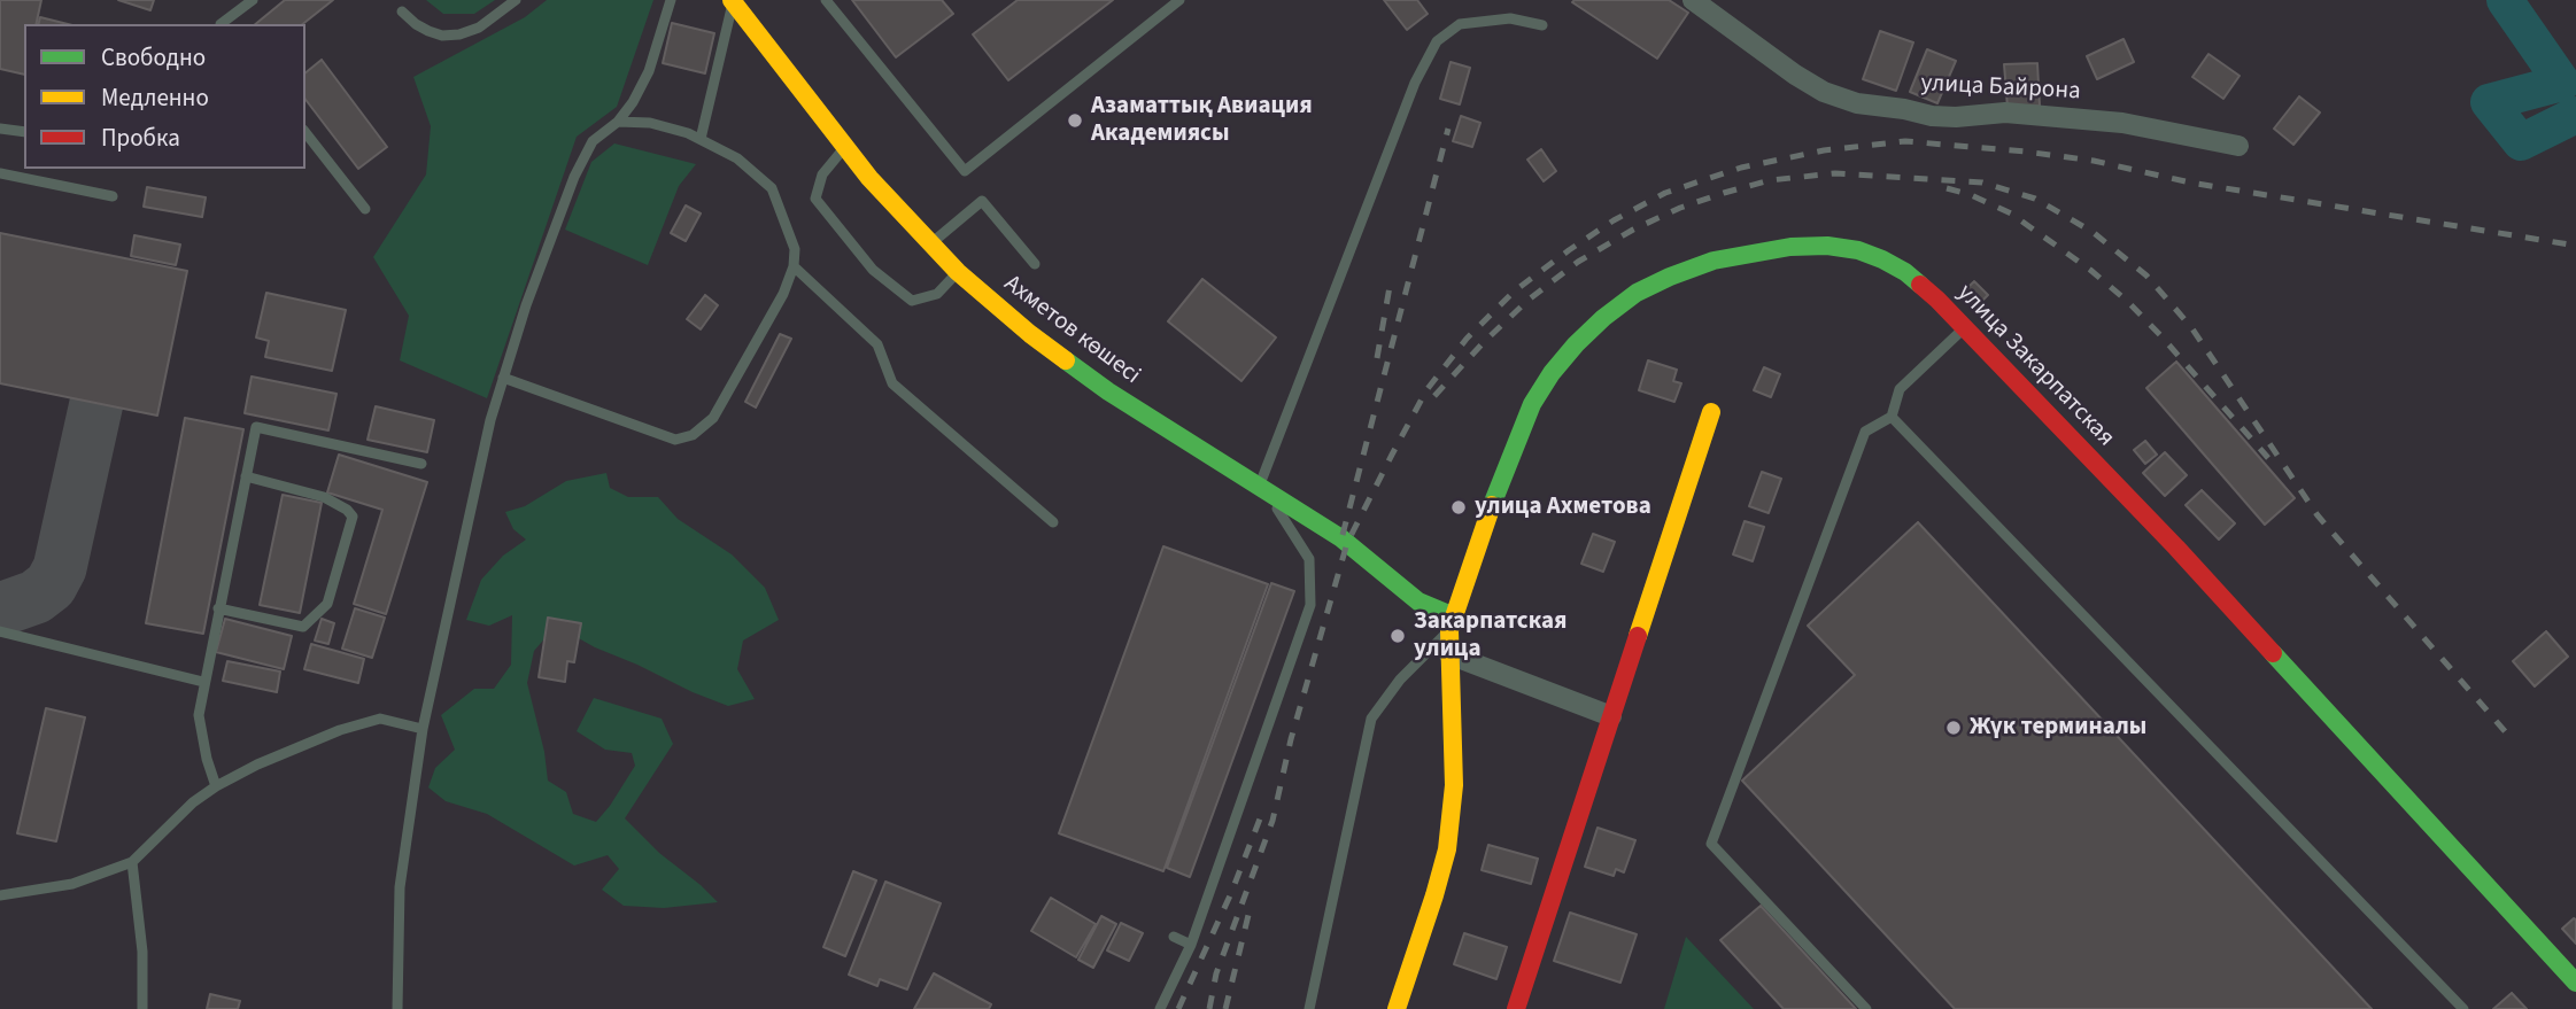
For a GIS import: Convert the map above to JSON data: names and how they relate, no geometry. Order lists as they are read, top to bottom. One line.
{"streets":{"street":["улица Байрона","Ахметов көшесі","улица Закарпатская"]},"crossings":[["Ахметов көшесі","улица Закарпатская"]],"places":["Азаматтық Авиация Академиясы","улица Ахметова","Закарпатская улица","Жүк терминалы"],"legend":["Свободно","Медленно","Пробка"]}
